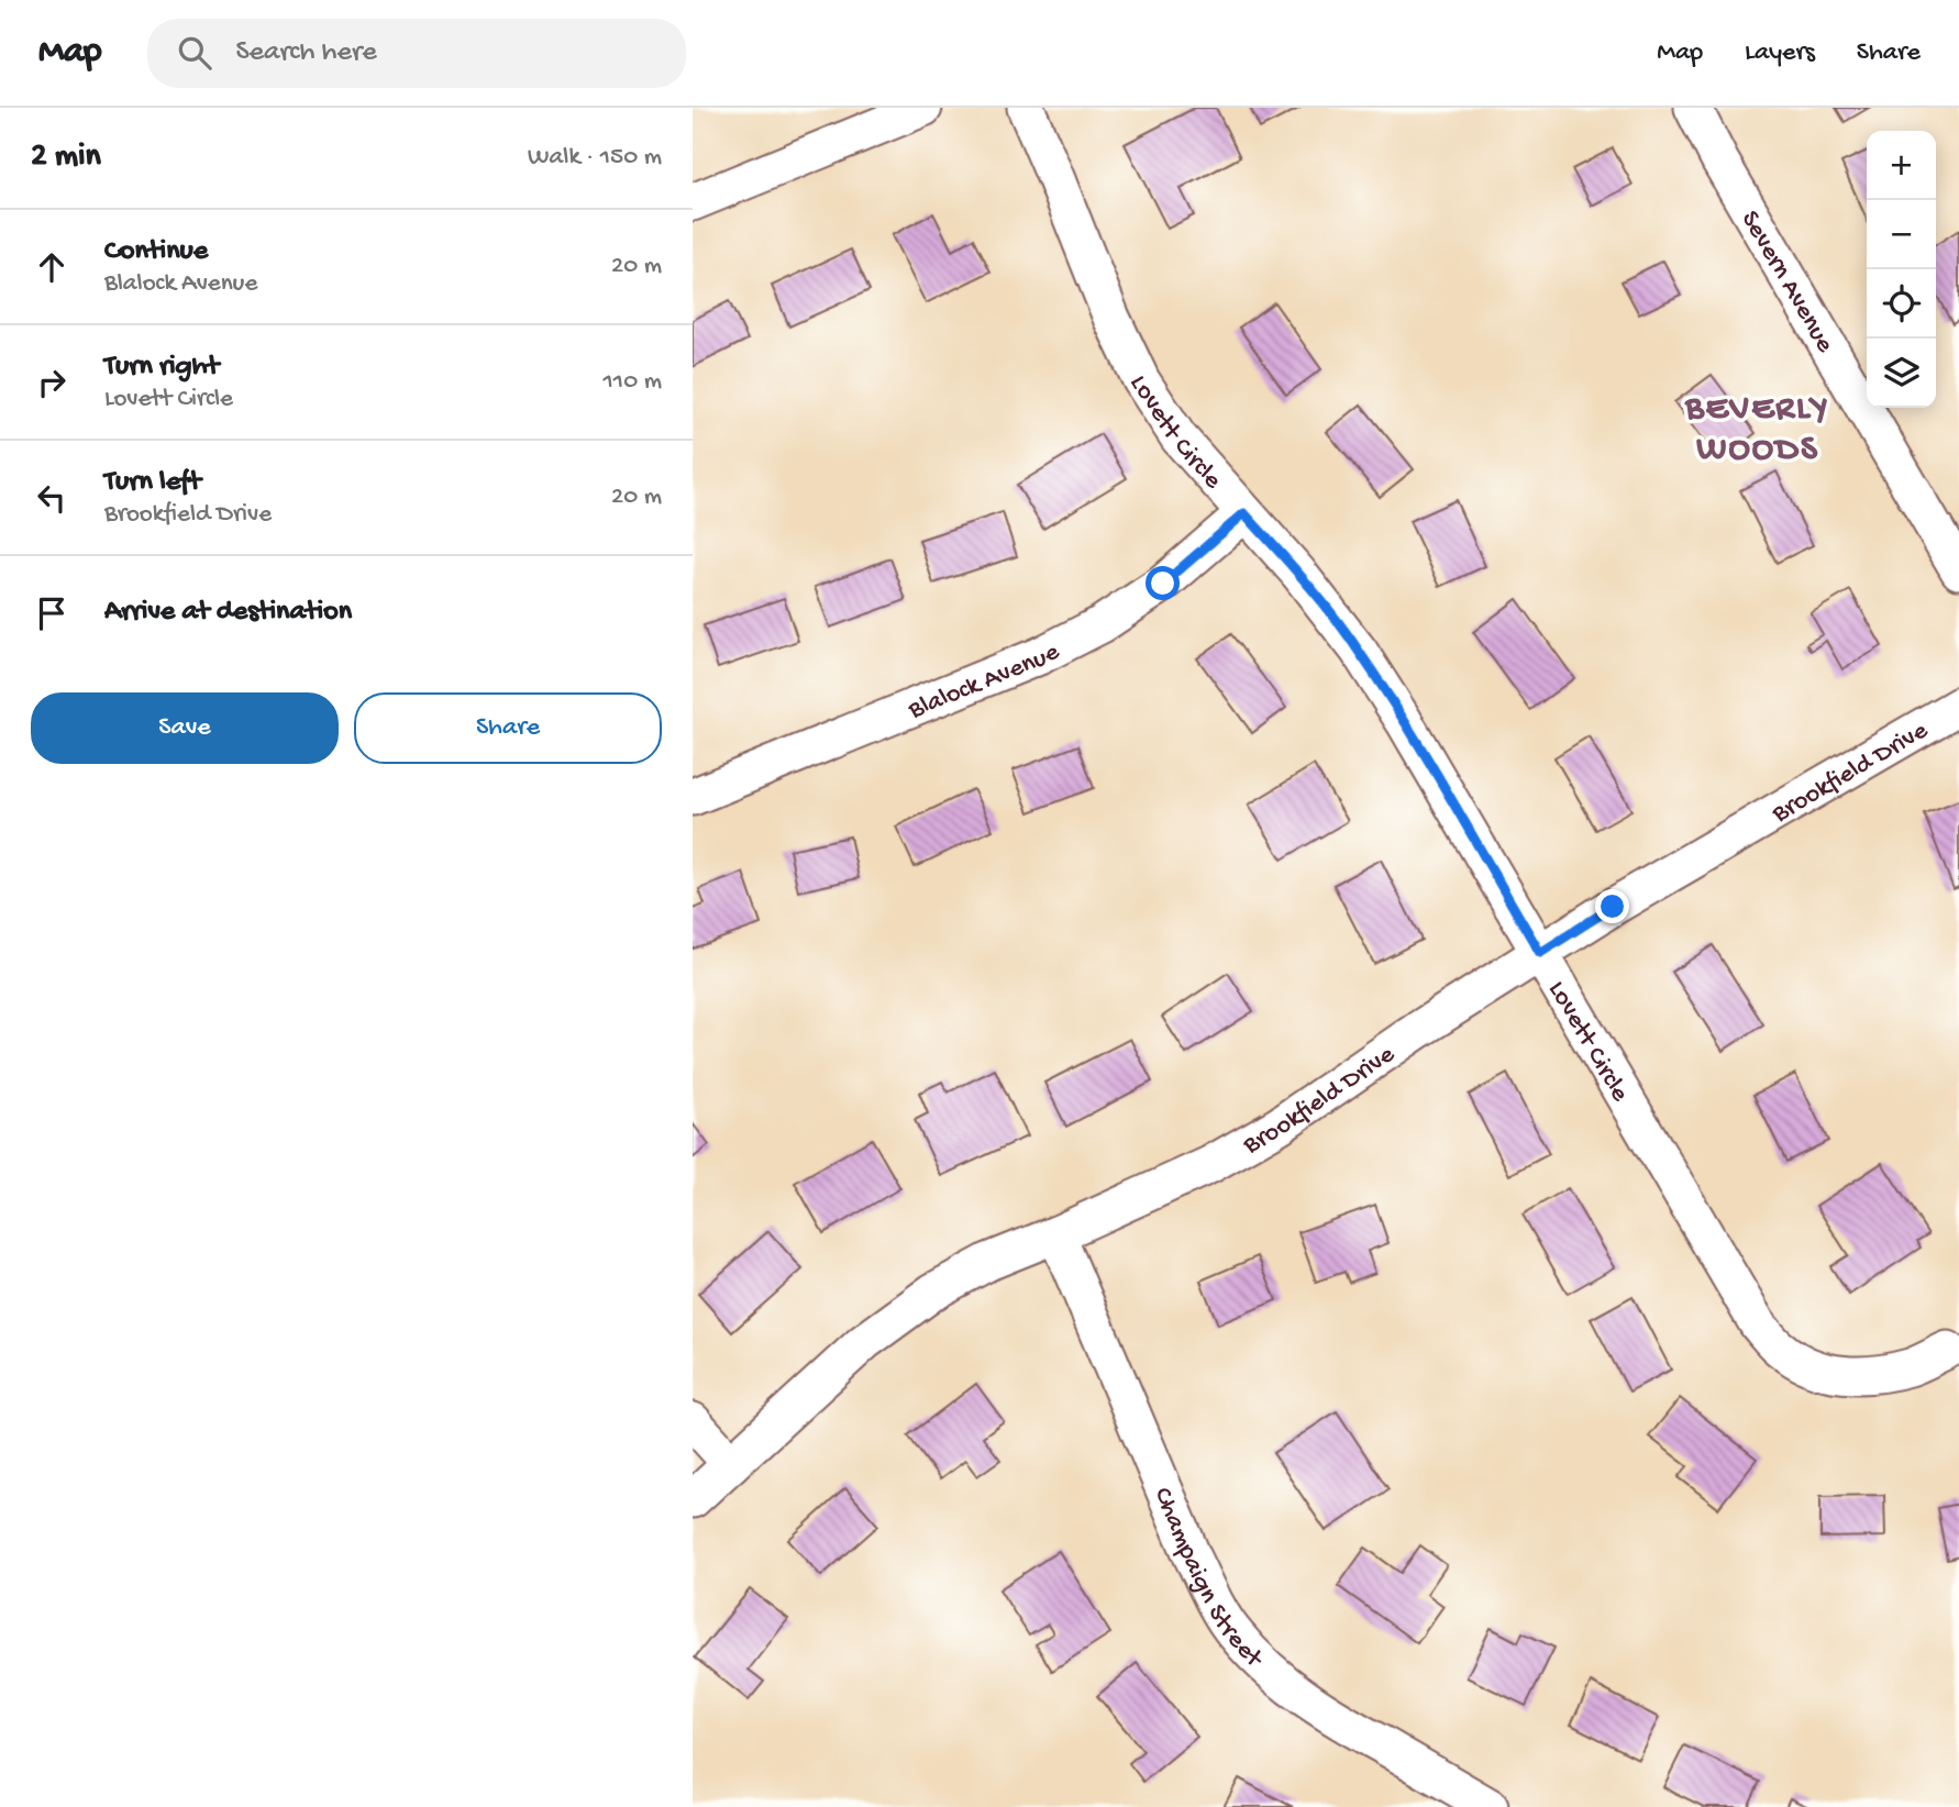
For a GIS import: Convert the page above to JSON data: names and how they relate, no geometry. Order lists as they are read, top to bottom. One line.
{"streets":{"street":["Severn Avenue","Lovett Circle","Blalock Avenue","Brookfield Drive","Champaign Street"]},"crossings":[["Lovett Circle","Blalock Avenue"],["Lovett Circle","Brookfield Drive"],["Brookfield Drive","Champaign Street"]],"districts":["BEVERLY WOODS"],"page":{"header":"Map","search":"Search here","nav":["Map","Layers","Share"],"heading":["2 min","Walk · 150 m"],"map_buttons":["+","−"],"list":[["Continue","Blalock Avenue","20 m"],["Turn right","Lovett Circle","110 m"],["Turn left","Brookfield Drive","20 m"],"Arrive at destination"],"buttons":["Save","Share"]}}
